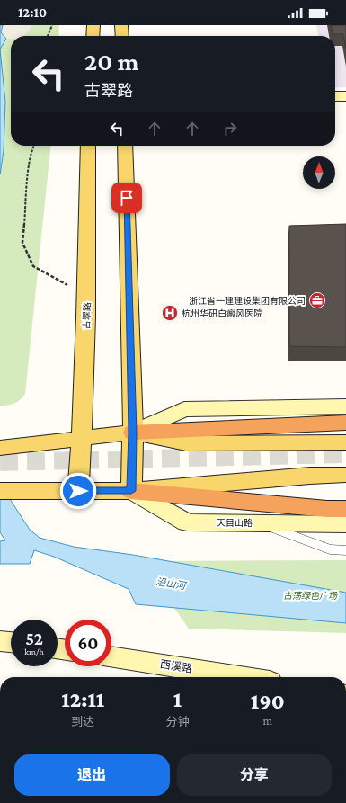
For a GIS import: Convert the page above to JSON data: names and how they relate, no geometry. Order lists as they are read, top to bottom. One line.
{"streets":{"main road":["古翠路","天目山路","西溪路"]},"crossings":[["古翠路","天目山路"]],"water":["沿山河"],"parks":["古荡绿色广场"],"places":{"office":["浙江省一建建设集团有限公司"],"hospital":["杭州华研白癜风医院"]},"north":"top","page":{"status":"12:10","turn":["20 m","古翠路"],"speed":"52 km/h","limit":"60","eta":["12:11","到达","1","分钟","190","m"],"buttons":["退出","分享"]}}
